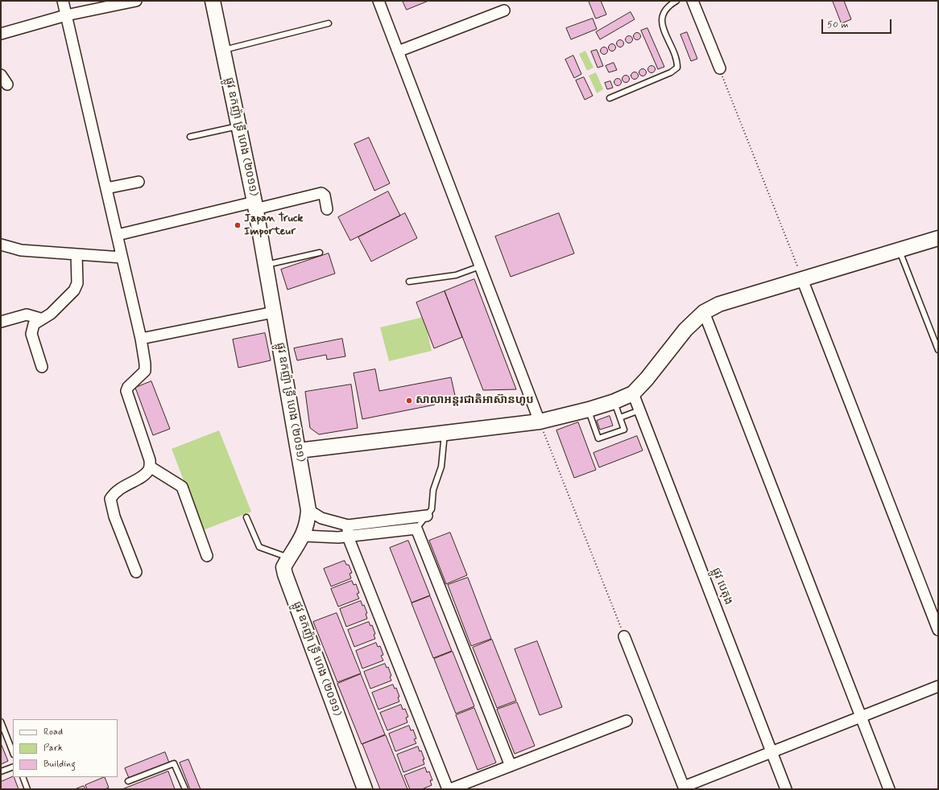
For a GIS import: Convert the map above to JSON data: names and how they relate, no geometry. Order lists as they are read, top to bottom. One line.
{"streets":{"main road":["ផ្លូវ ឧកញ៉ា ទ្រី ហេង (២០១១)"],"street":["ផ្លូវ បេតុង"]},"places":["Japan Truck Importeur","សាលាអន្ដរជាតិអាស៊ានហូប"],"legend":["Road","Park","Building"],"scale_bar":"50 m"}
